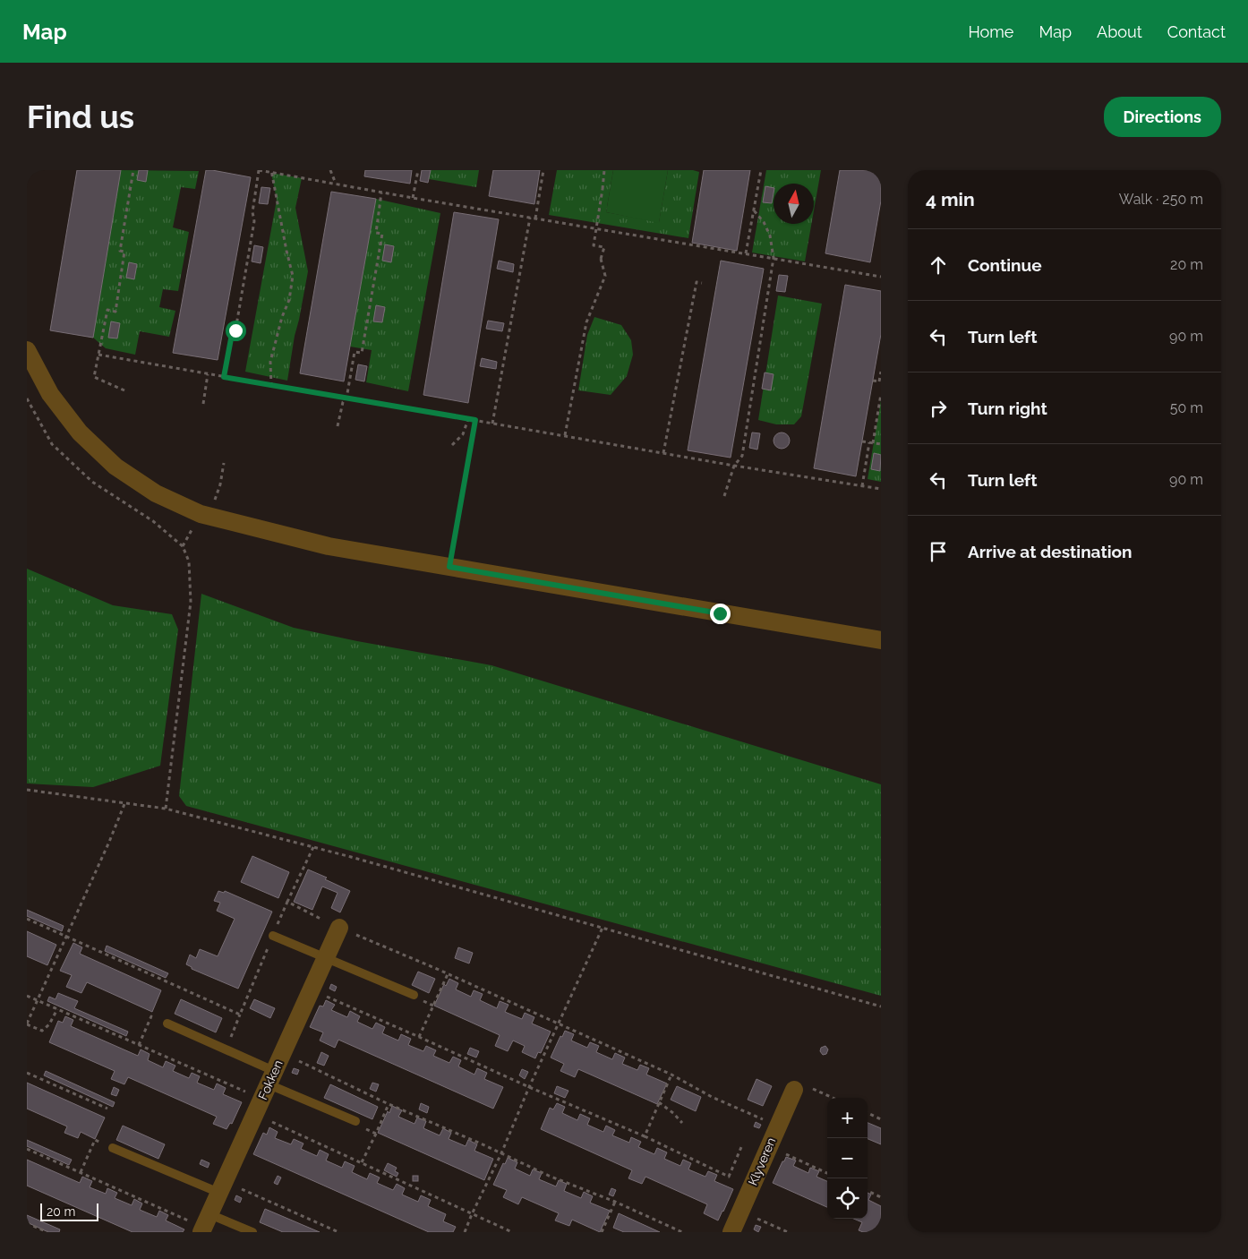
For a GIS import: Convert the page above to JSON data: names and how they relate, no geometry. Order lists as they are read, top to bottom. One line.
{"streets":{"street":["Fokken","Klyveren"]},"scale_bar":"20 m","north":"top","page":{"header":"Map","nav":["Home","Map","About","Contact"],"buttons":"Directions","title":"Find us","heading":["4 min","Walk · 250 m"],"list":[["Continue","20 m"],["Turn left","90 m"],["Turn right","50 m"],["Turn left","90 m"],"Arrive at destination"],"map_buttons":["+","−"],"scale":"20 m"}}
